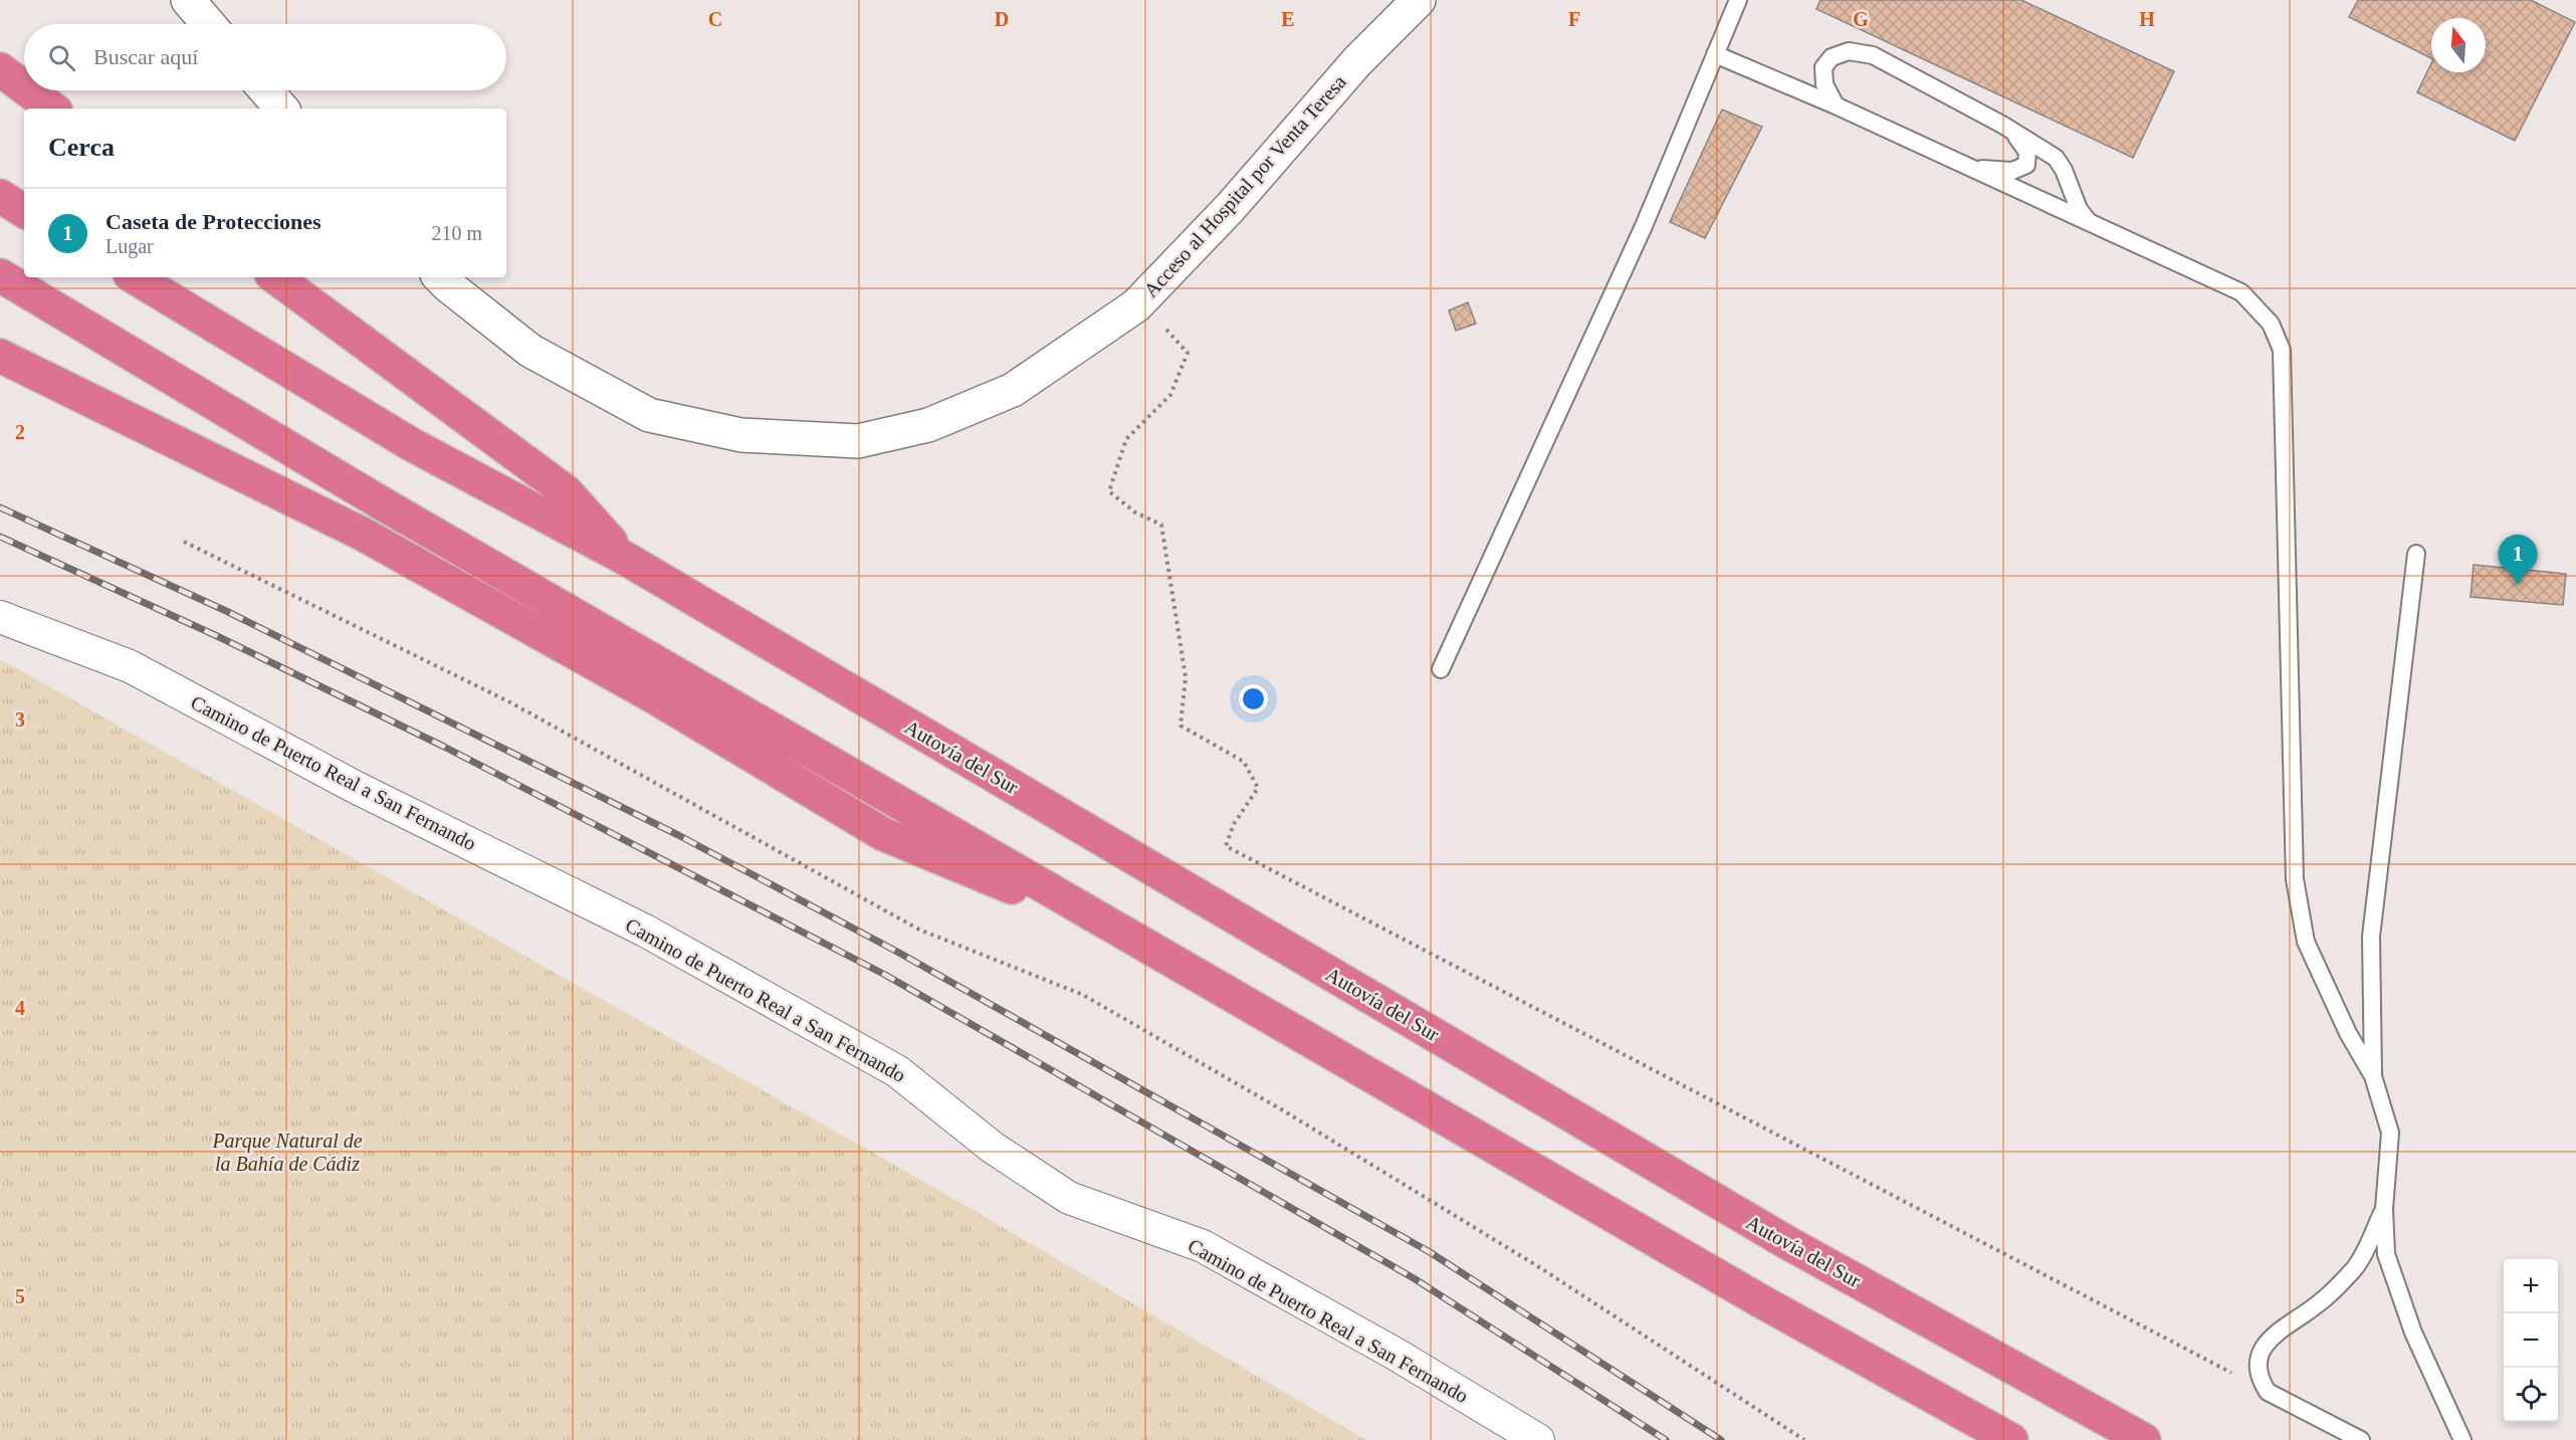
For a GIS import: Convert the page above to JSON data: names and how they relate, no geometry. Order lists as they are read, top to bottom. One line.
{"streets":{"highway":["Autovía del Sur"],"street":["Acceso al Hospital por Venta Teresa","Camino de Puerto Real a San Fernando"]},"parks":["Parque Natural de la Bahía de Cádiz"],"north":"top","page":{"search":"Buscar aquí","heading":"Cerca","list":[{"mark":"1","name":"Caseta de Protecciones","note":"Lugar","value":"210 m"}],"pins":"1","map_buttons":["+","−"]},"grid":{"columns":["C","D","E","F","G","H"],"rows":["2","3","4","5"]}}
